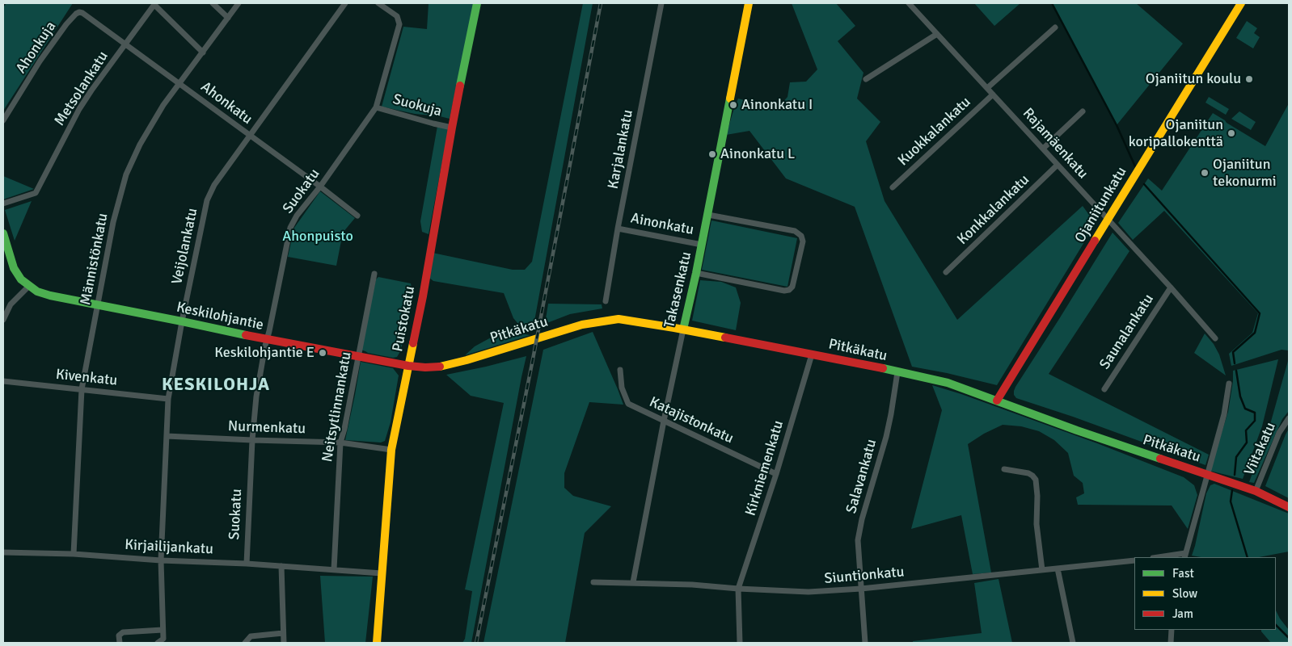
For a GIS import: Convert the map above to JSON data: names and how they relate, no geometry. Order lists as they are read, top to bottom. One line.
{"streets":{"street":["Ahonkuja","Metsolankatu","Ahonkatu","Suokuja","Kuokkalankatu","Rajamäenkatu","Karjalankatu","Suokatu","Ojaniitunkatu","Konkkalankatu","Ainonkatu","Veijolankatu","Männistönkatu","Takasenkatu","Keskilohjantie","Puistokatu","Pitkäkatu","Saunalankatu","Kivenkatu","Neitsytlinnankatu","Katajistonkatu","Nurmenkatu","Viitakatu","Kirkniemenkatu","Salavankatu","Kirjailijankatu","Siuntionkatu"]},"crossings":[["Ahonkuja","Ahonkatu"],["Metsolankatu","Ahonkatu"],["Ahonkatu","Suokatu"],["Ahonkatu","Veijolankatu"],["Ahonkatu","Männistönkatu"],["Suokuja","Suokatu"],["Suokuja","Puistokatu"],["Kuokkalankatu","Rajamäenkatu"],["Rajamäenkatu","Ojaniitunkatu"],["Rajamäenkatu","Konkkalankatu"],["Rajamäenkatu","Saunalankatu"],["Karjalankatu","Ainonkatu"],["Suokatu","Keskilohjantie"],["Suokatu","Nurmenkatu"],["Suokatu","Kirjailijankatu"],["Ojaniitunkatu","Pitkäkatu"],["Ainonkatu","Takasenkatu"],["Veijolankatu","Keskilohjantie"],["Veijolankatu","Kivenkatu"],["Veijolankatu","Nurmenkatu"],["Veijolankatu","Kirjailijankatu"],["Männistönkatu","Keskilohjantie"],["Männistönkatu","Kivenkatu"],["Männistönkatu","Kirjailijankatu"],["Takasenkatu","Pitkäkatu"],["Takasenkatu","Katajistonkatu"],["Takasenkatu","Siuntionkatu"],["Keskilohjantie","Puistokatu"],["Keskilohjantie","Pitkäkatu"],["Keskilohjantie","Neitsytlinnankatu"],["Puistokatu","Pitkäkatu"],["Puistokatu","Nurmenkatu"],["Puistokatu","Kirjailijankatu"],["Pitkäkatu","Viitakatu"],["Pitkäkatu","Kirkniemenkatu"],["Pitkäkatu","Salavankatu"],["Neitsytlinnankatu","Nurmenkatu"],["Neitsytlinnankatu","Kirjailijankatu"],["Katajistonkatu","Kirkniemenkatu"],["Kirkniemenkatu","Siuntionkatu"],["Salavankatu","Siuntionkatu"]],"districts":["KESKILOHJA"],"parks":["Ahonpuisto"],"places":["Ojaniitun koulu","Ainonkatu I","Ojaniitun koripallokenttä","Ainonkatu L","Ojaniitun tekonurmi","Keskilohjantie E"],"legend":["Fast","Slow","Jam"]}
